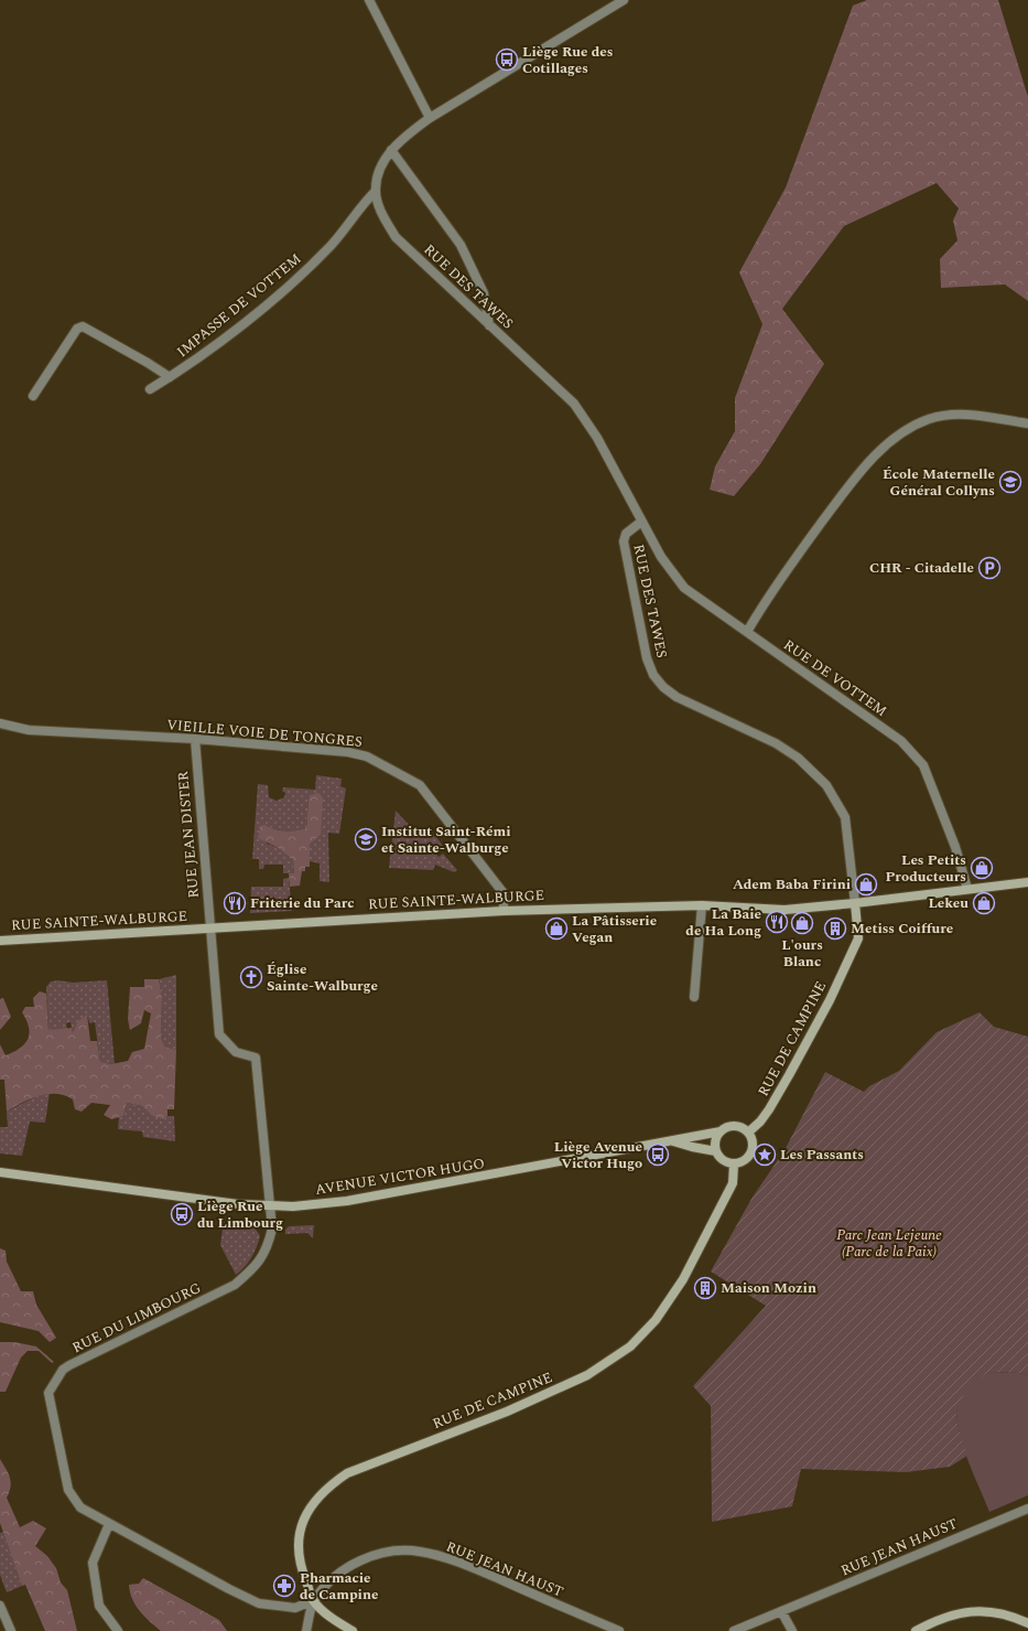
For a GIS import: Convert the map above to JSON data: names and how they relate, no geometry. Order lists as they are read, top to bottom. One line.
{"streets":{"street":["RUE DES TAWES","IMPASSE DE VOTTEM","RUE DE VOTTEM","VIEILLE VOIE DE TONGRES","RUE JEAN DISTER","RUE SAINTE-WALBURGE","RUE DE CAMPINE","AVENUE VICTOR HUGO","RUE DU LIMBOURG","RUE JEAN HAUST"]},"crossings":[["RUE DES TAWES","IMPASSE DE VOTTEM"],["RUE DES TAWES","RUE DE VOTTEM"],["RUE DES TAWES","RUE SAINTE-WALBURGE"],["RUE DES TAWES","RUE DE CAMPINE"],["RUE DE VOTTEM","RUE SAINTE-WALBURGE"],["VIEILLE VOIE DE TONGRES","RUE JEAN DISTER"],["VIEILLE VOIE DE TONGRES","RUE SAINTE-WALBURGE"],["RUE JEAN DISTER","RUE SAINTE-WALBURGE"],["RUE JEAN DISTER","RUE DU LIMBOURG"],["RUE SAINTE-WALBURGE","RUE DE CAMPINE"],["RUE SAINTE-WALBURGE","RUE DU LIMBOURG"],["RUE DE CAMPINE","AVENUE VICTOR HUGO"],["RUE DE CAMPINE","RUE DU LIMBOURG"],["RUE DE CAMPINE","RUE JEAN HAUST"],["AVENUE VICTOR HUGO","RUE DU LIMBOURG"],["RUE DU LIMBOURG","RUE JEAN HAUST"]],"parks":["Parc Jean Lejeune (Parc de la Paix)"],"places":{"bus stop":["Liège Rue des Cotillages","Liège Avenue Victor Hugo","Liège Rue du Limbourg"],"school or university":["École Maternelle Général Collyns","Institut Saint-Rémi et Sainte-Walburge"],"parking":["CHR - Citadelle"],"shop":["Les Petits Producteurs","Adem Baba Firini","Lekeu","L'ours Blanc","La Pâtisserie Vegan"],"restaurant":["Friterie du Parc","La Baie de Ha Long"],"building":["Metiss Coiffure","Maison Mozin"],"church":["Église Sainte-Walburge"],"place":["Les Passants"],"pharmacy":["Pharmacie de Campine"]}}
